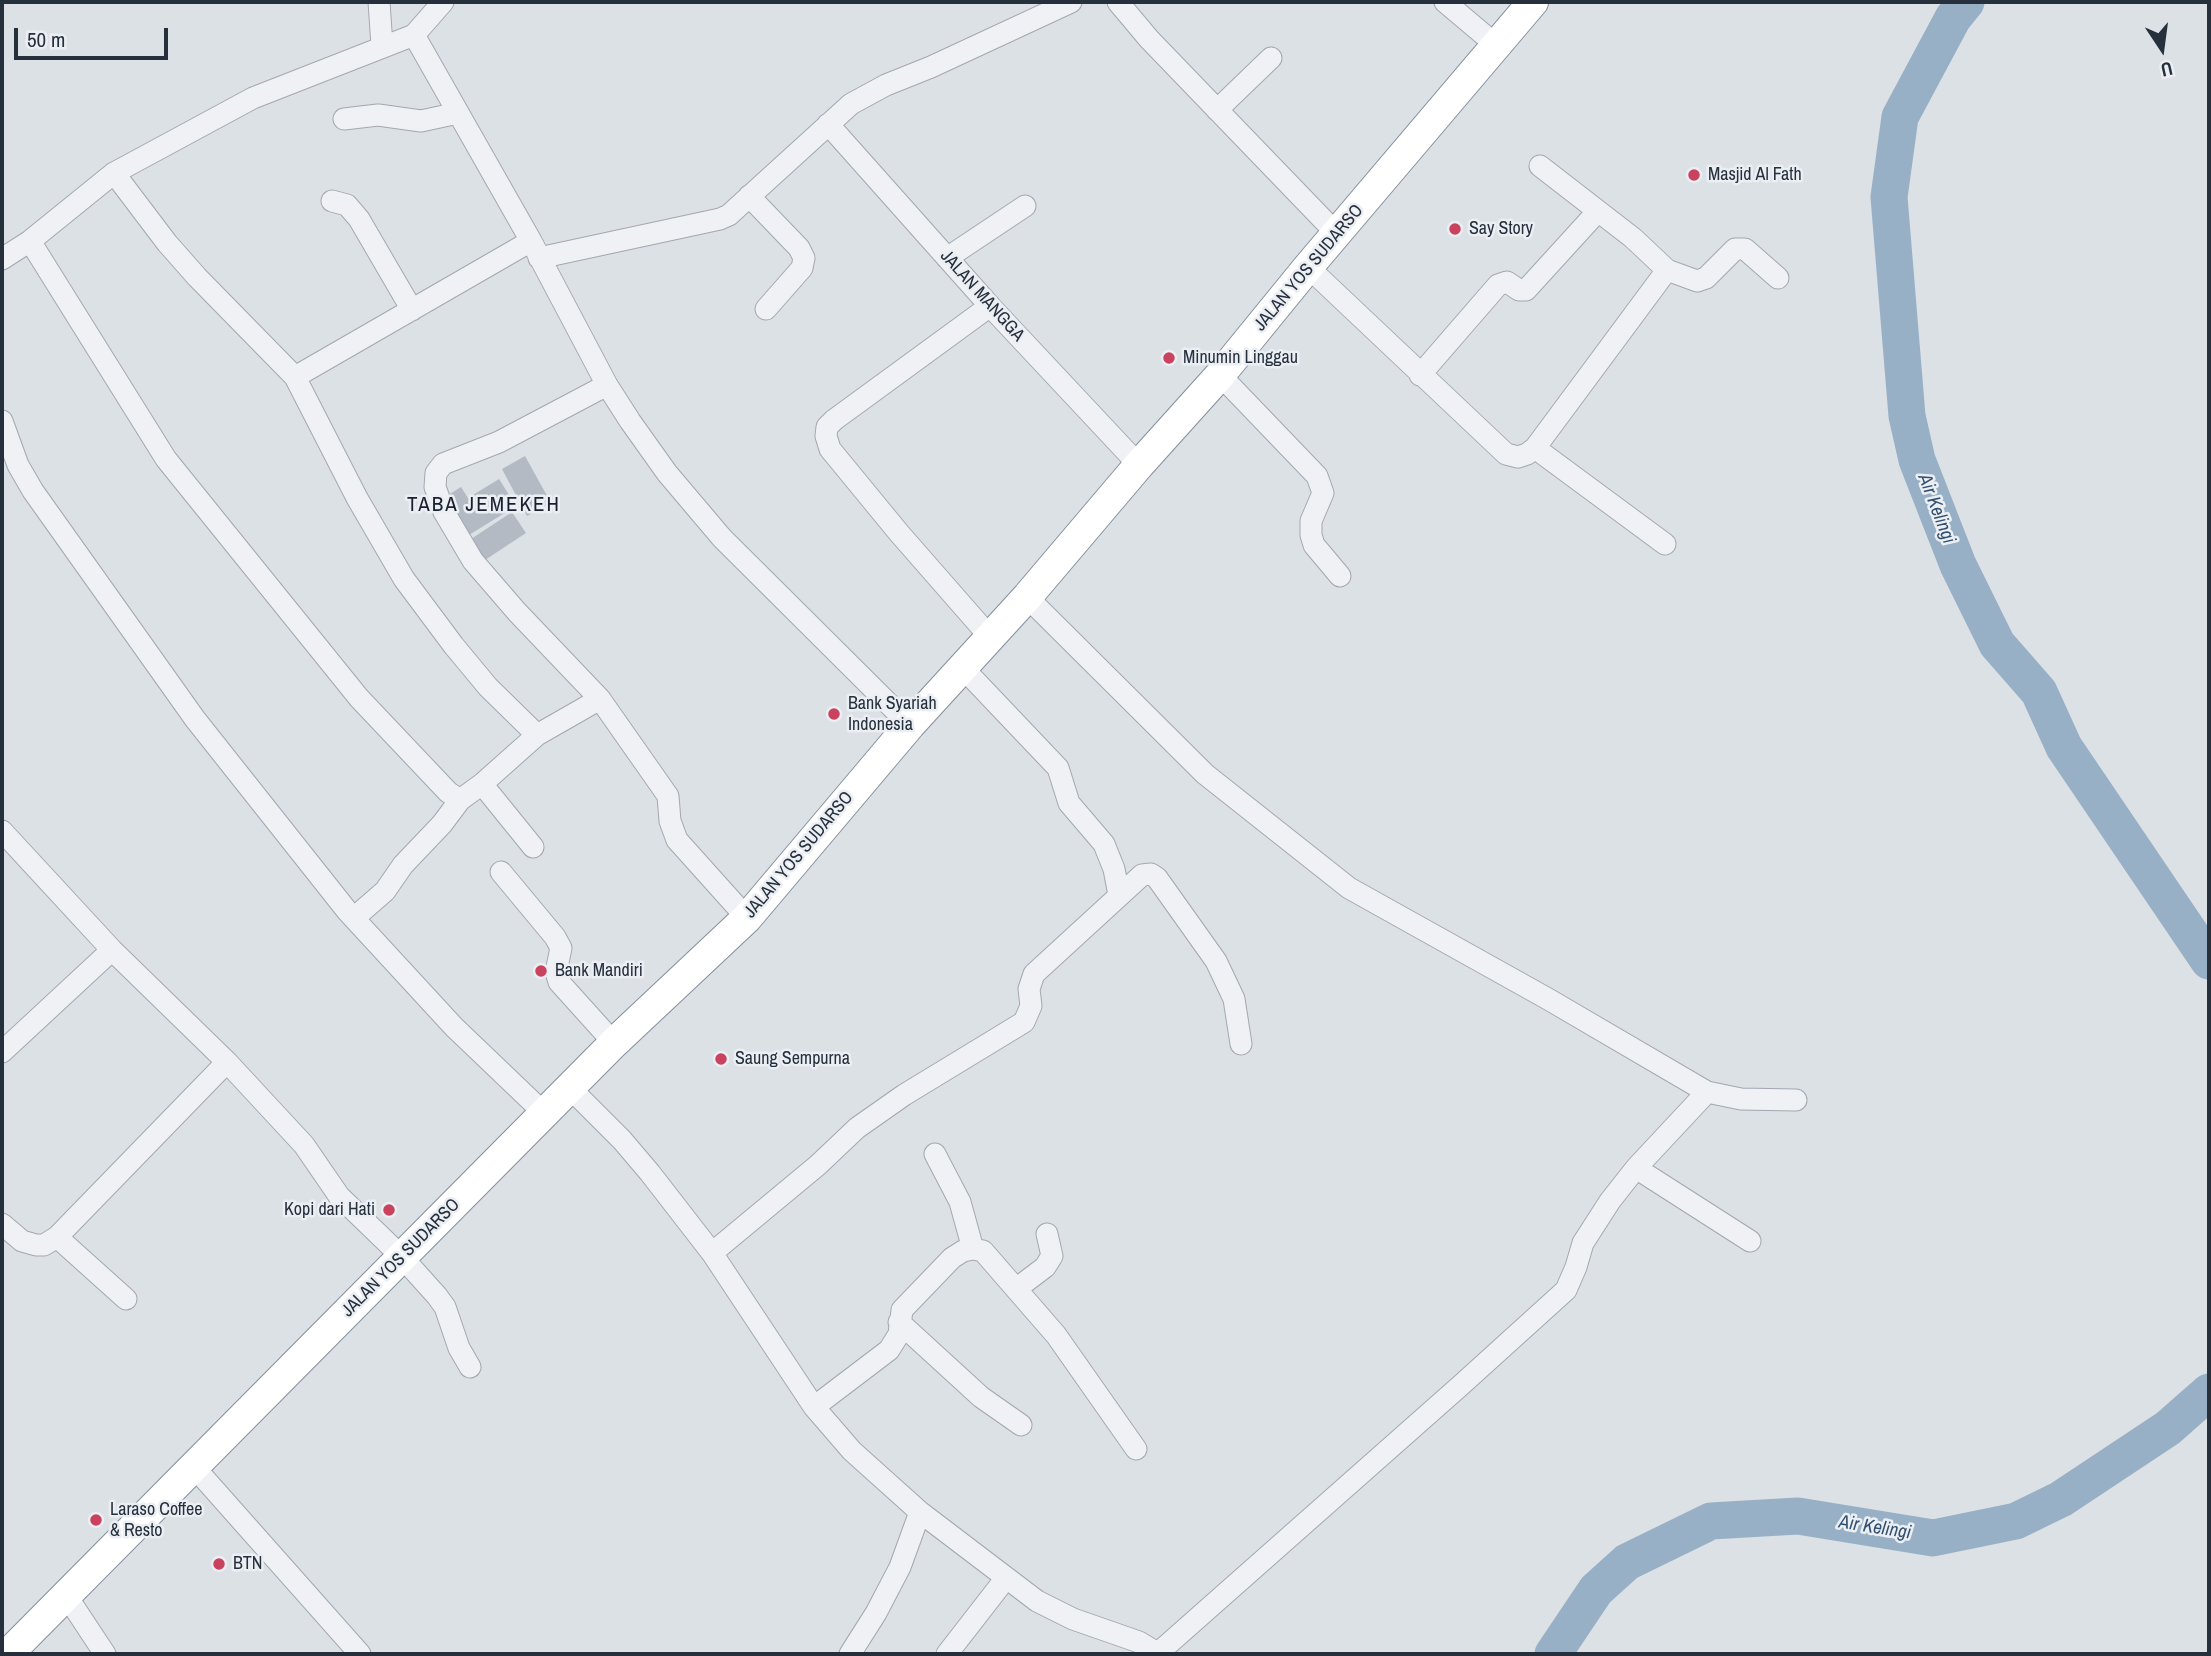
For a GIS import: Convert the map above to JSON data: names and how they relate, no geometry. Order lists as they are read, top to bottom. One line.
{"streets":{"highway":["JALAN YOS SUDARSO"],"street":["JALAN MANGGA"]},"crossings":[["JALAN YOS SUDARSO","JALAN MANGGA"]],"districts":["TABA JEMEKEH"],"water":["Air Kelingi"],"places":["Masjid Al Fath","Say Story","Minumin Linggau","Bank Syariah Indonesia","Bank Mandiri","Saung Sempurna","Kopi dari Hati","Laraso Coffee & Resto","BTN"],"scale_bar":"50 m","north":"bottom"}
